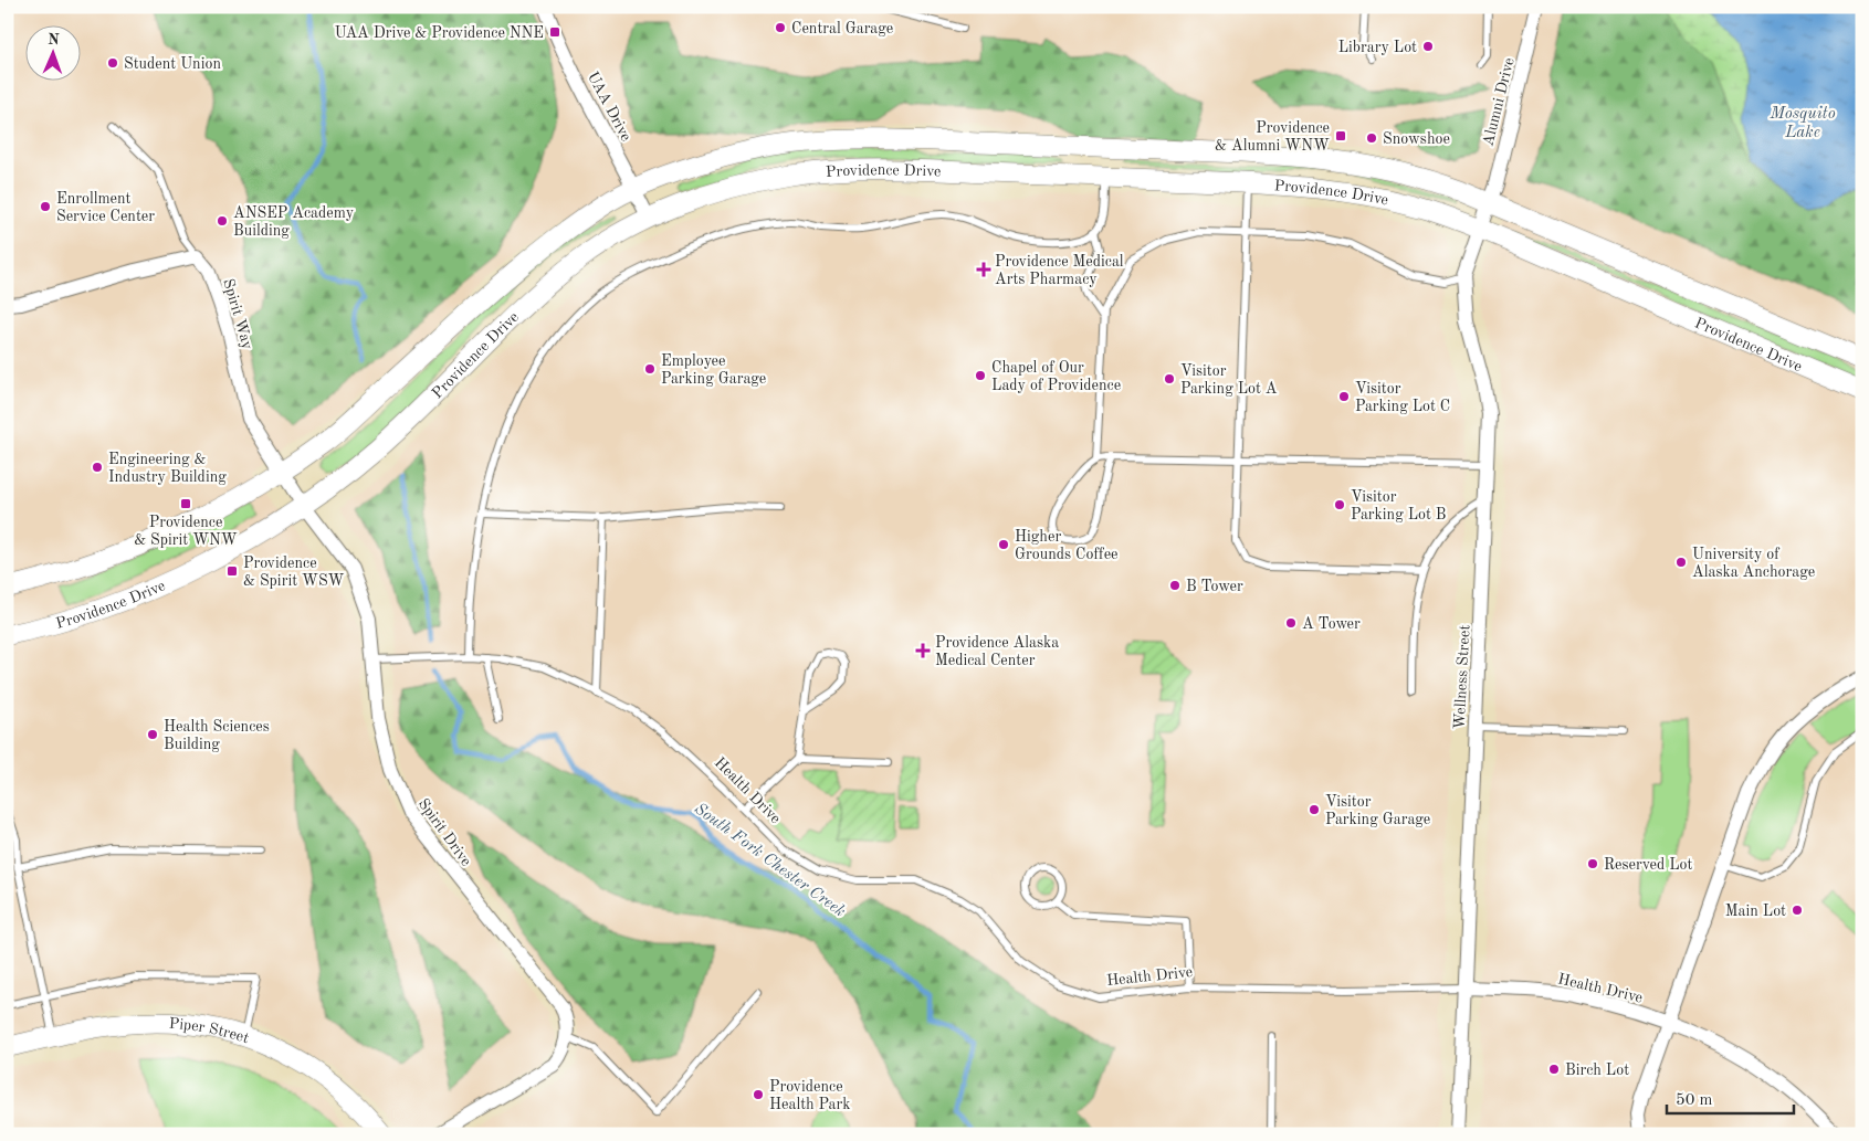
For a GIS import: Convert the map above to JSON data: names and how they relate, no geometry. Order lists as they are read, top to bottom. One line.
{"streets":{"main road":["Providence Drive","Piper Street"],"street":["Alumni Drive","UAA Drive","Spirit Way","Wellness Street","Health Drive","Spirit Drive"]},"crossings":[["Alumni Drive","Providence Drive"],["Alumni Drive","Wellness Street"],["UAA Drive","Providence Drive"],["Providence Drive","Spirit Way"],["Providence Drive","Wellness Street"],["Providence Drive","Spirit Drive"],["Spirit Way","Spirit Drive"],["Wellness Street","Health Drive"],["Health Drive","Spirit Drive"]],"water":["Mosquito Lake","South Fork Chester Creek"],"places":{"other":["Central Garage","Library Lot","Student Union","Snowshoe","Enrollment Service Center","ANSEP Academy Building","Employee Parking Garage","Chapel of Our Lady of Providence","Visitor Parking Lot A","Visitor Parking Lot C","Engineering & Industry Building","Visitor Parking Lot B","Higher Grounds Coffee","University of Alaska Anchorage","B Tower","A Tower","Health Sciences Building","Visitor Parking Garage","Reserved Lot","Main Lot","Birch Lot","Providence Health Park"],"transit":["UAA Drive & Providence NNE","Providence & Alumni WNW","Providence & Spirit WNW","Providence & Spirit WSW"],"health":["Providence Medical Arts Pharmacy","Providence Alaska Medical Center"]},"scale_bar":"50 m","north":"top"}
